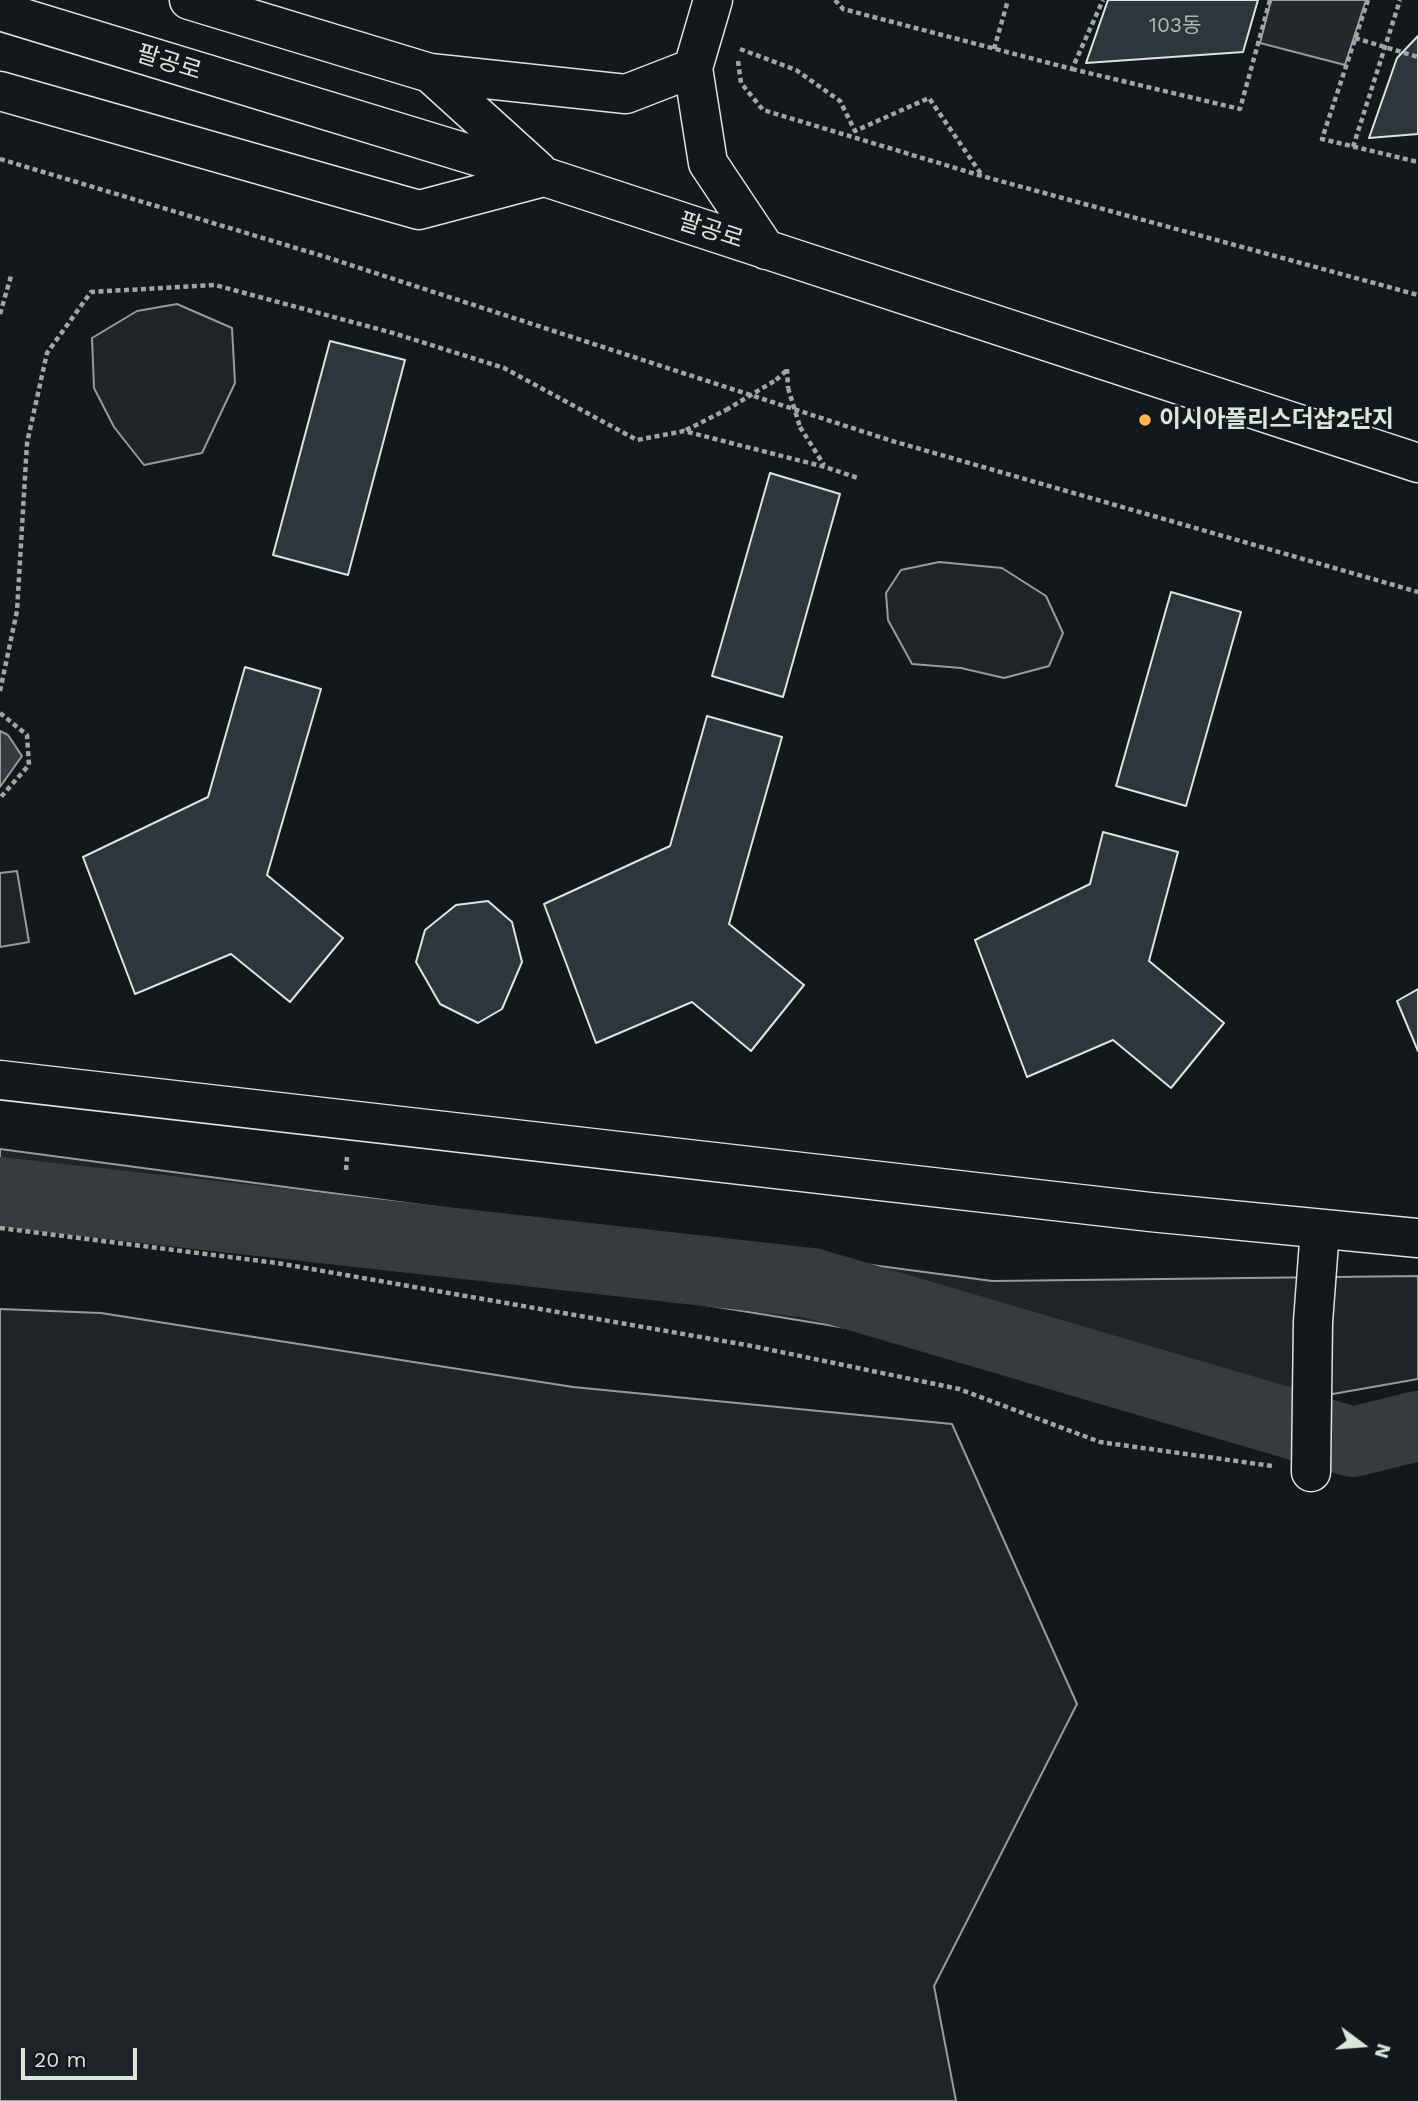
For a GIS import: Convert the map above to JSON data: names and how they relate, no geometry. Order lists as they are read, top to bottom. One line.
{"streets":{"main road":["팔공로"]},"places":["이시아폴리스더샵2단지"],"house_numbers":["103동"],"scale_bar":"20 m","north":"right"}
